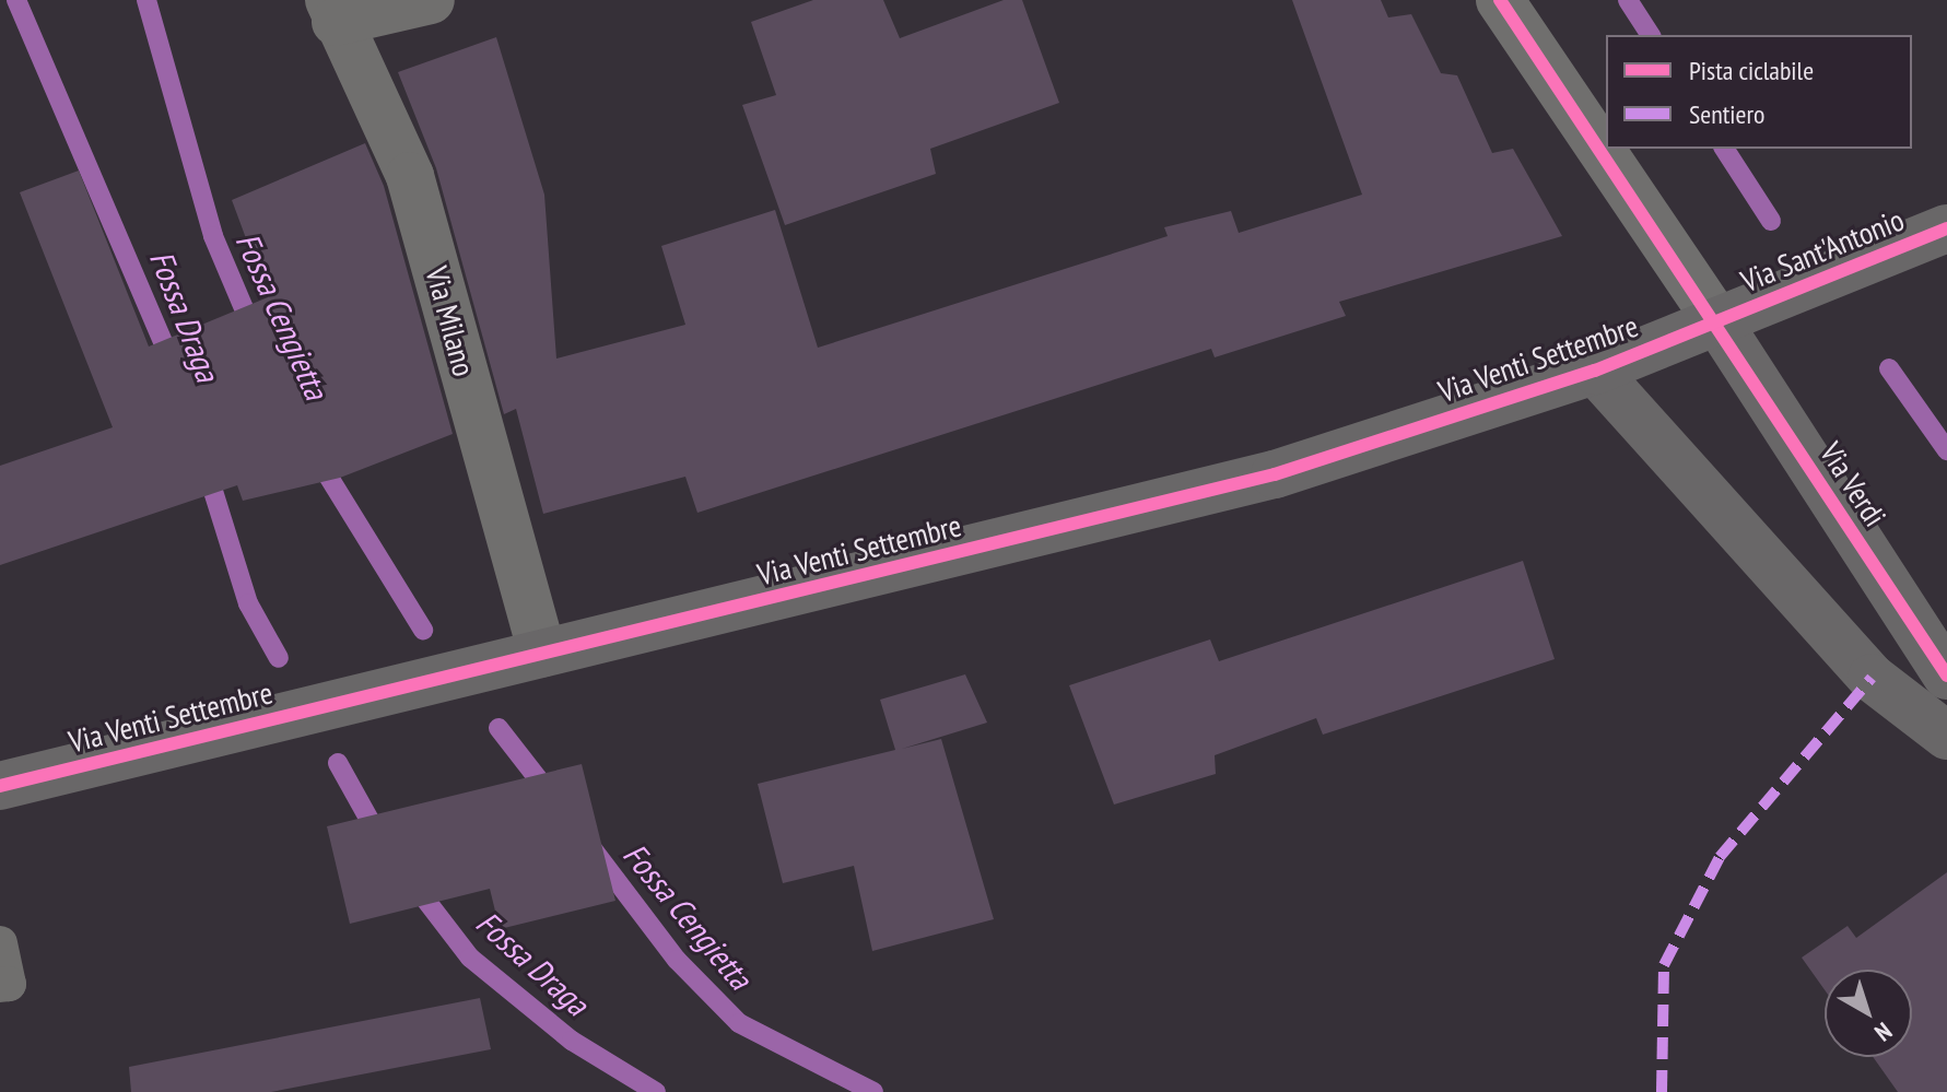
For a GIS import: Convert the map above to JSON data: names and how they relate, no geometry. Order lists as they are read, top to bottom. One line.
{"streets":{"main road":["Via Sant'Antonio","Via Venti Settembre","Via Verdi"],"street":["Via Milano"]},"crossings":[["Via Sant'Antonio","Via Venti Settembre"],["Via Sant'Antonio","Via Verdi"],["Via Milano","Via Venti Settembre"],["Via Venti Settembre","Via Verdi"]],"water":["Fossa Draga","Fossa Cengietta"],"legend":["Pista ciclabile","Sentiero"],"north":"bottom right"}
